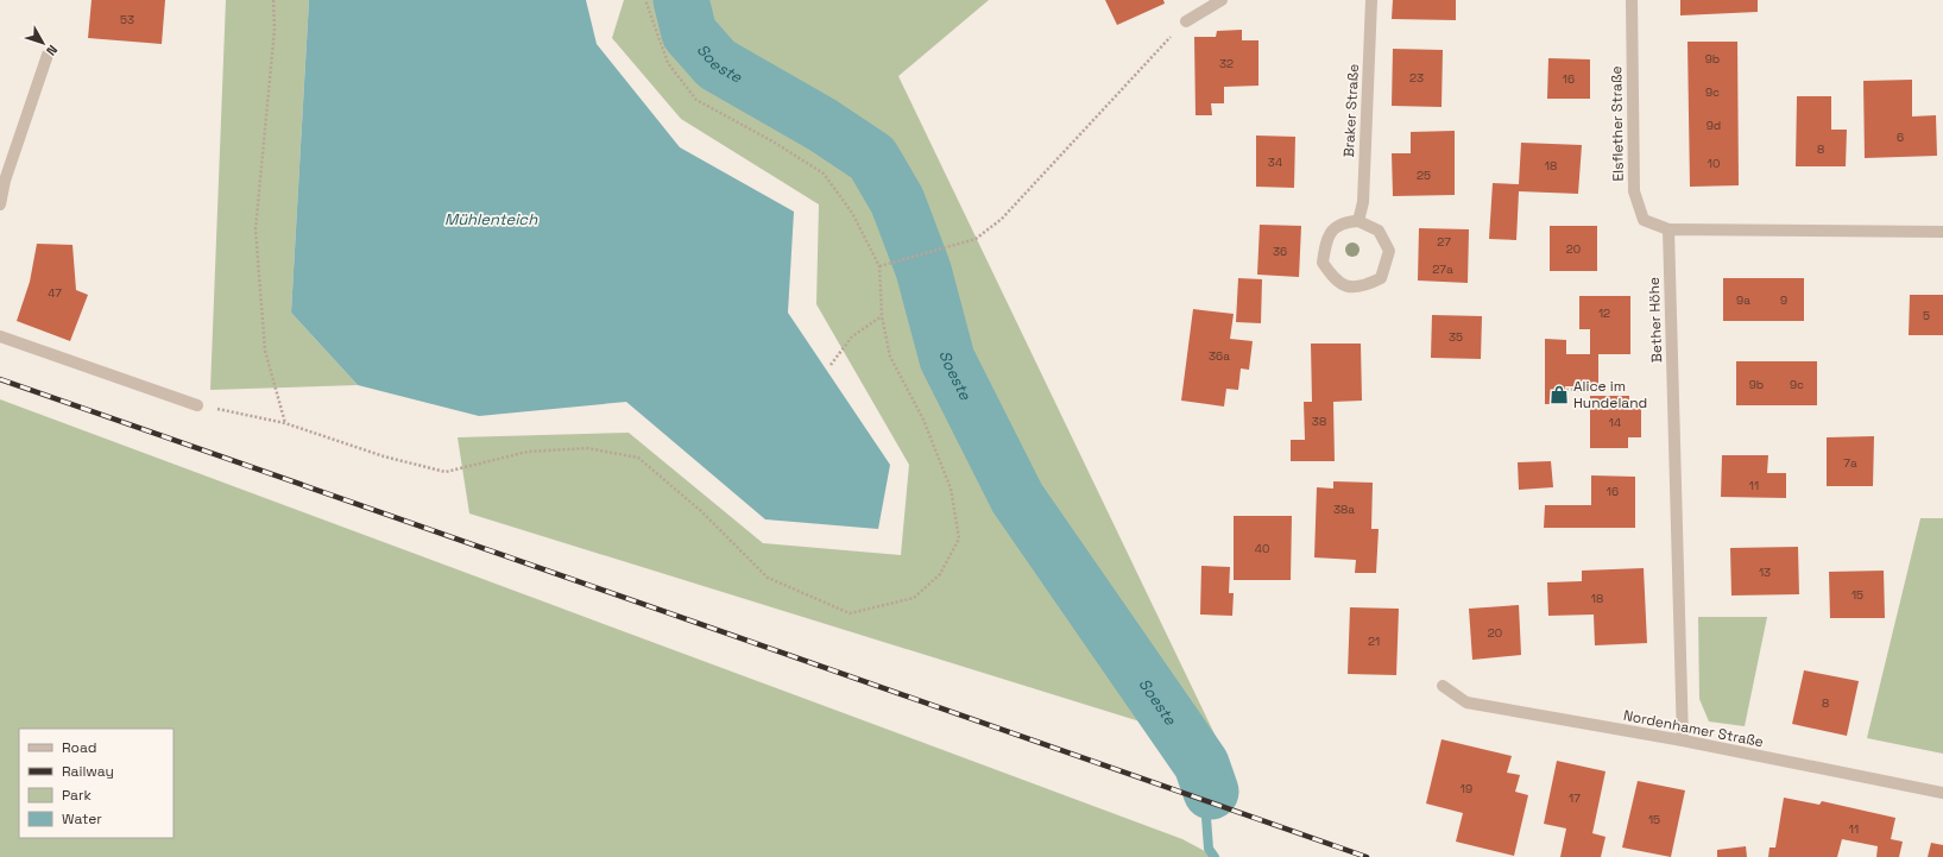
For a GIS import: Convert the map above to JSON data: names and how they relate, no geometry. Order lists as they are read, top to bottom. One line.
{"streets":{"street":["Braker Straße","Elsflether Straße","Bether Höhe","Nordenhamer Straße"]},"crossings":[["Elsflether Straße","Bether Höhe"],["Bether Höhe","Nordenhamer Straße"]],"water":["Soeste","Mühlenteich"],"places":{"shop":["Alice im Hundeland"]},"house_numbers":["53","9b","32","23","16","9c","9d","6","8","34","10","18","25","27","20","36","27a","47","9a","9","12","5","35","36a","9b","9c","38","14","7a","11","16","38a","40","13","15","18","20","21","8","19","17","15","11"],"legend":["Road","Railway","Park","Water"],"north":"bottom right"}
